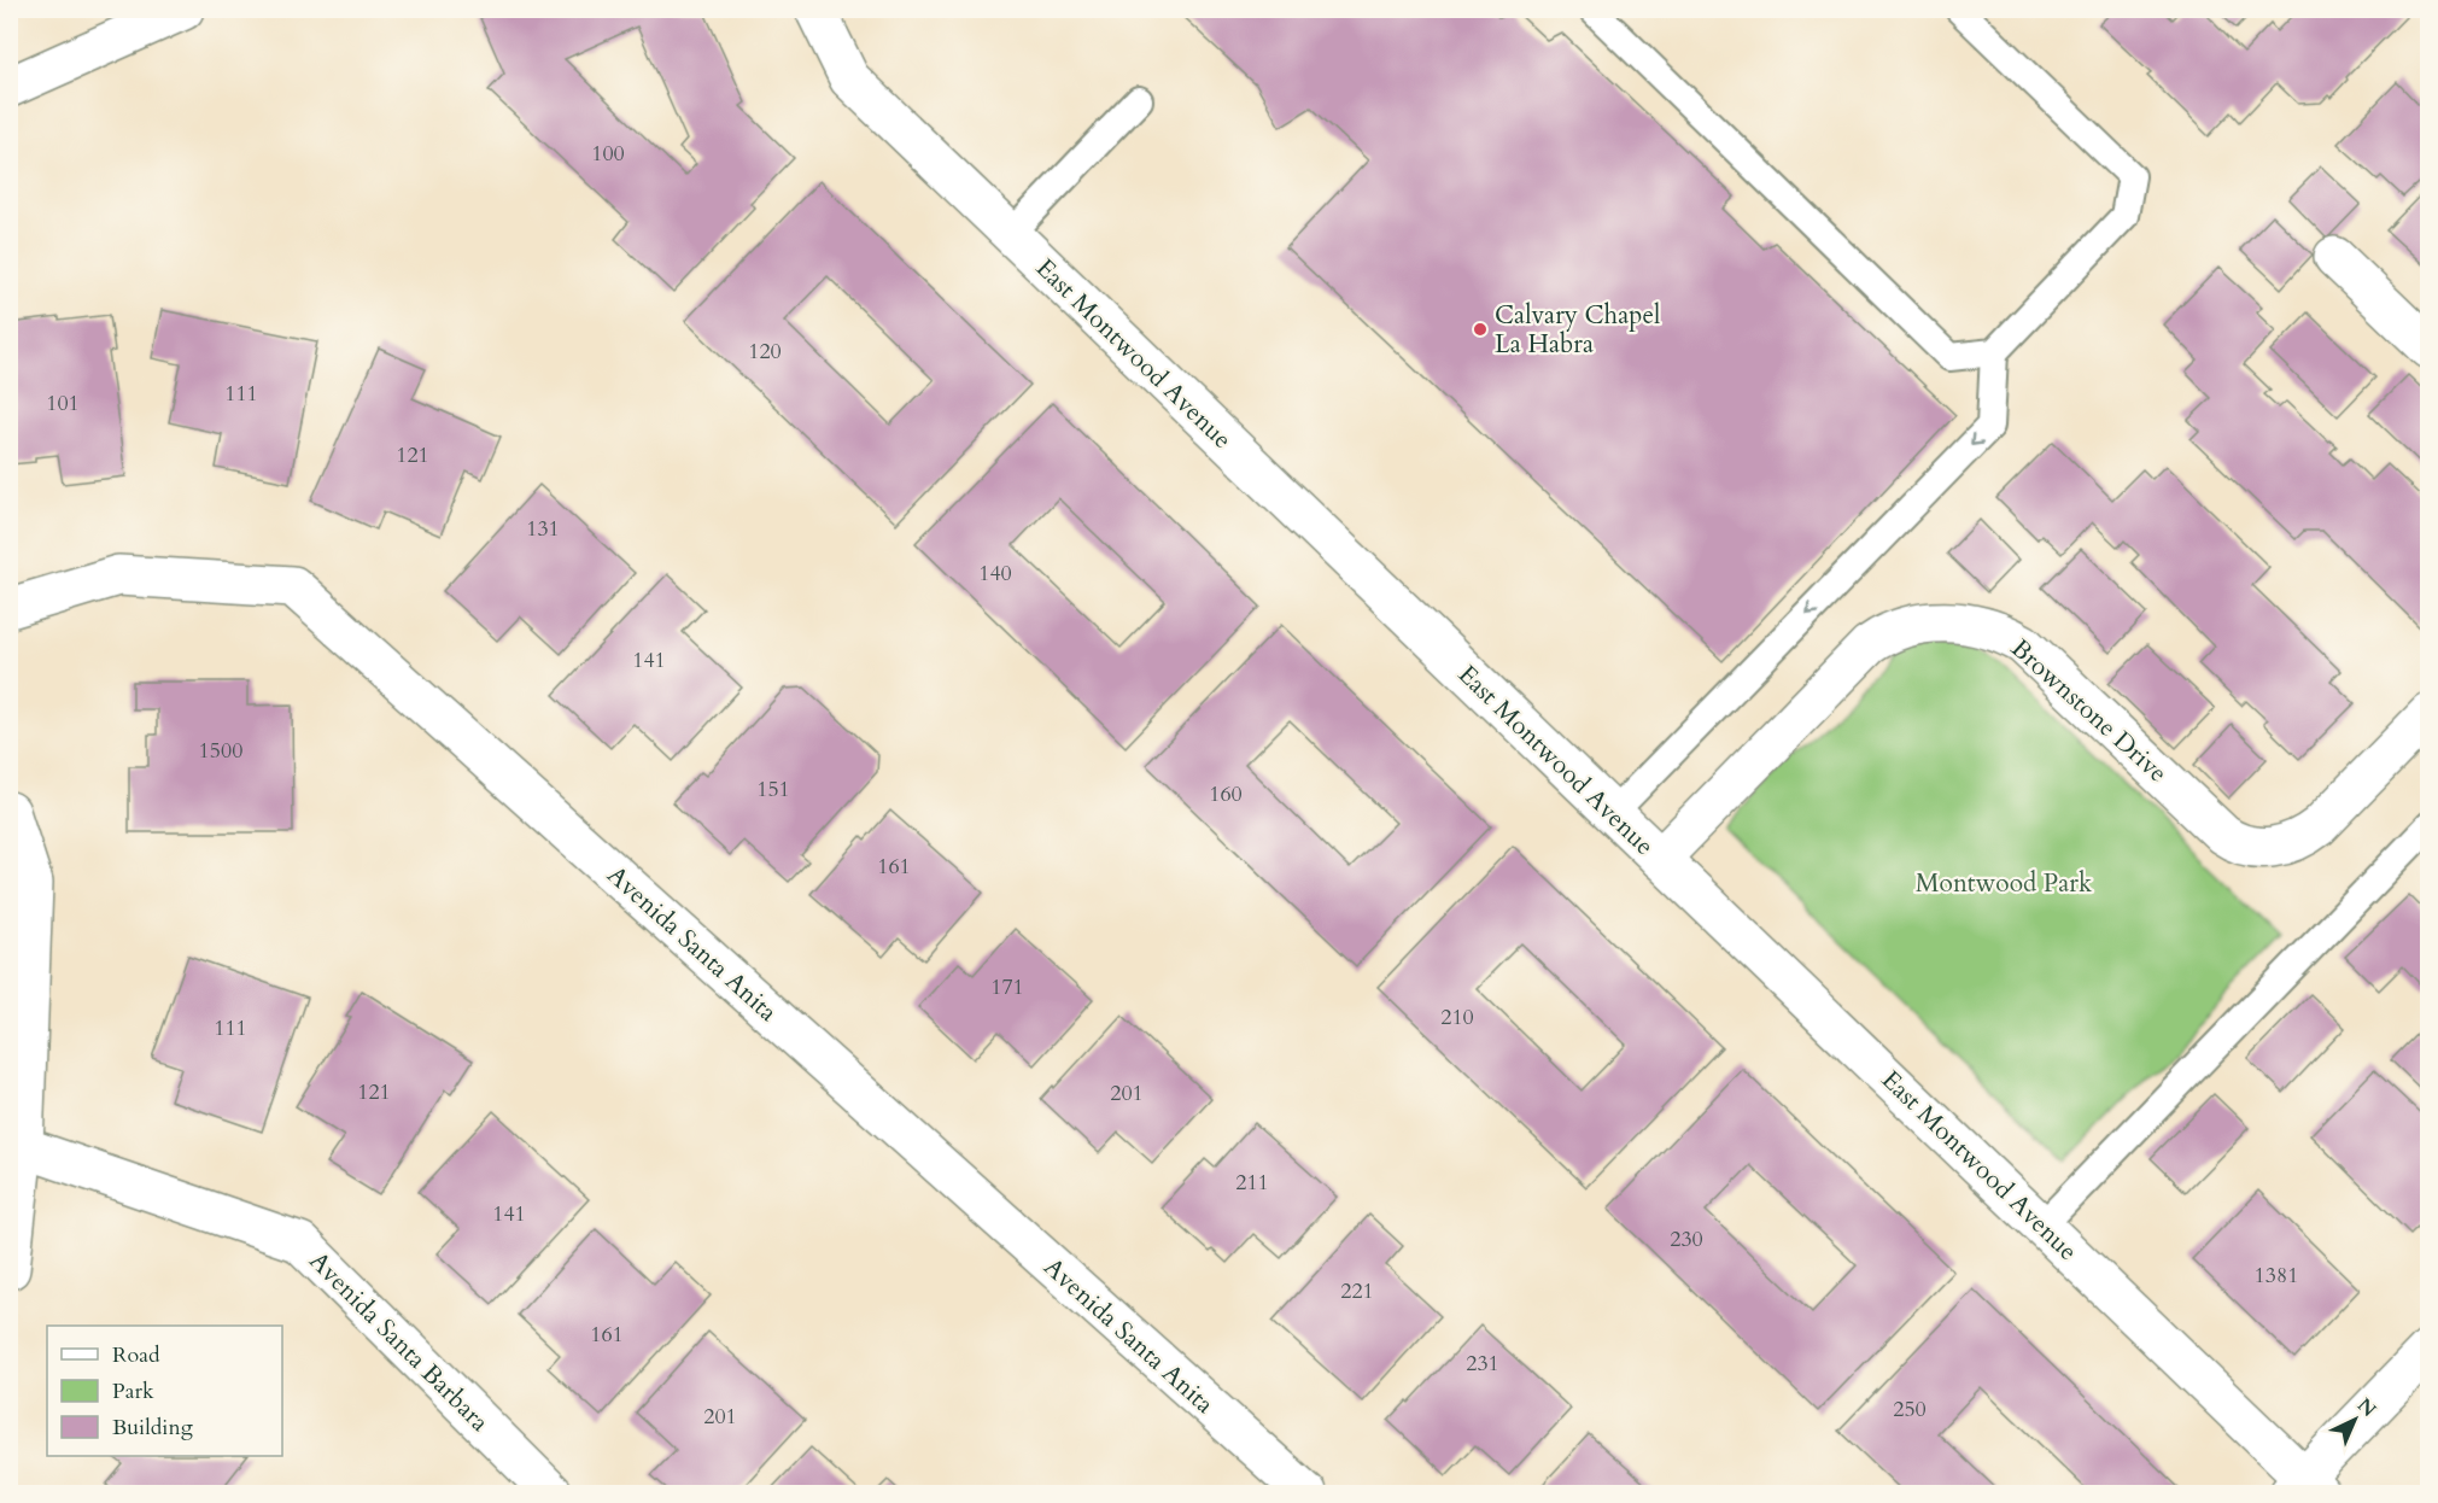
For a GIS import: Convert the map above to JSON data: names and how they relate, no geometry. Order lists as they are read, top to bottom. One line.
{"streets":{"street":["East Montwood Avenue","Brownstone Drive","Avenida Santa Anita","Avenida Santa Barbara"]},"crossings":[["East Montwood Avenue","Brownstone Drive"]],"parks":["Montwood Park"],"places":["Calvary Chapel La Habra"],"house_numbers":["100","120","111","101","121","131","140","141","1500","151","160","161","171","210","111","121","201","211","141","230","1381","221","161","231","250","201"],"legend":["Road","Park","Building"],"north":"top right"}
